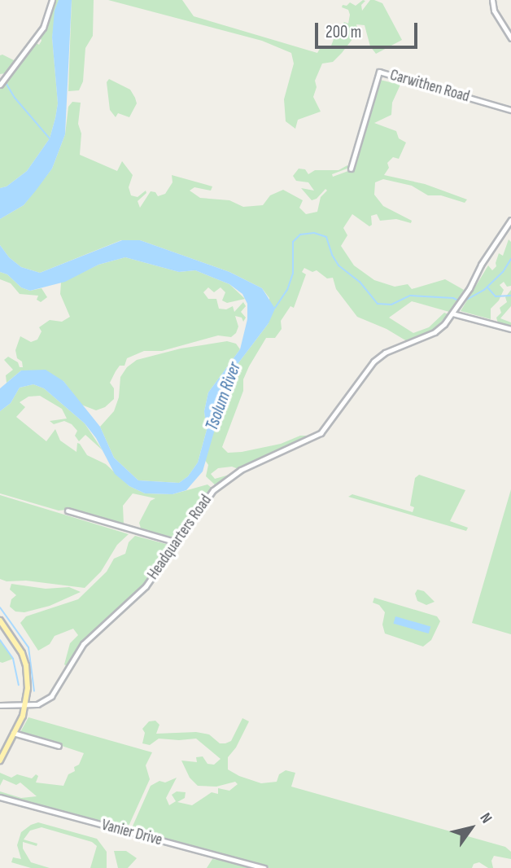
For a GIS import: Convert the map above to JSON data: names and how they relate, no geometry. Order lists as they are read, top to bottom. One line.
{"streets":{"street":["Carwithen Road","Headquarters Road","Vanier Drive"]},"water":["Tsolum River"],"scale_bar":"200 m","north":"top right"}
